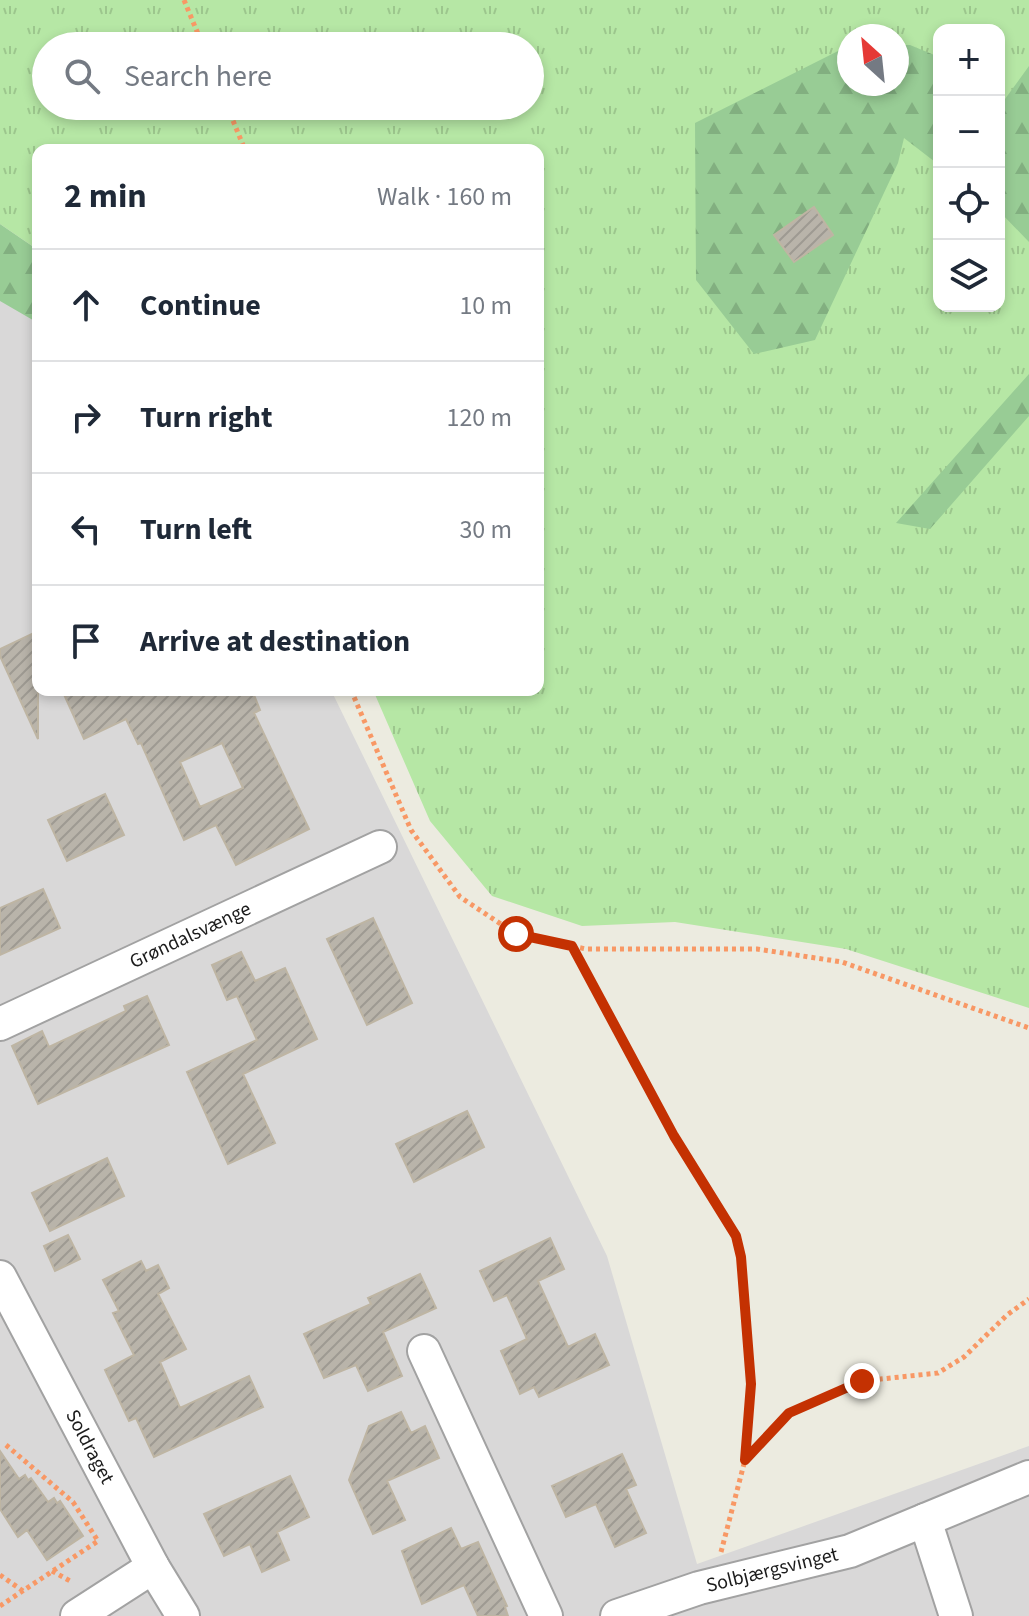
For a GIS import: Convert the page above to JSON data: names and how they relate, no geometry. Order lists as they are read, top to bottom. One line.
{"streets":{"street":["Grøndalsvænge","Soldraget","Solbjærgsvinget"]},"north":"top left","page":{"map_buttons":["+","−"],"search":"Search here","heading":["2 min","Walk · 160 m"],"list":[["Continue","10 m"],["Turn right","120 m"],["Turn left","30 m"],"Arrive at destination"]}}
